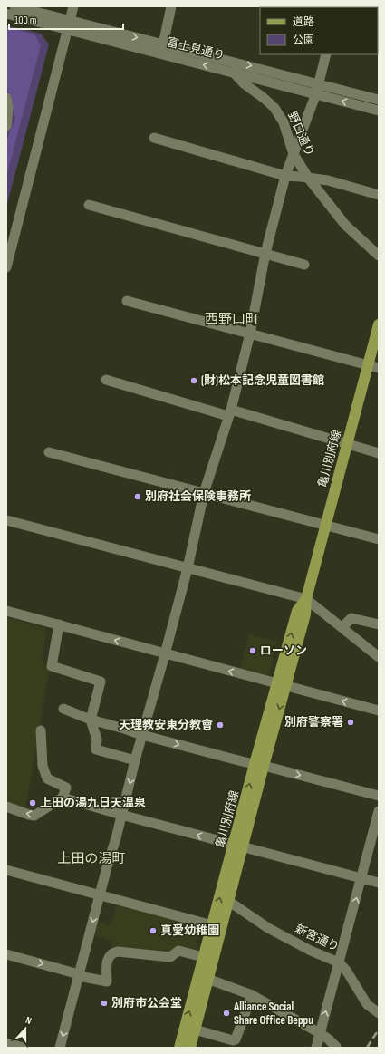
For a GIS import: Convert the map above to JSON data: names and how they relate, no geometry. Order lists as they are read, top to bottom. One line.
{"streets":{"main road":["亀川別府線"],"street":["富士見通り","野口通り","新宮通り"]},"crossings":[["富士見通り","野口通り"],["亀川別府線","新宮通り"]],"districts":["西野口町","上田の湯町"],"places":["(財)松本記念児童図書館","別府社会保険事務所","ローソン","別府警察署","天理教安東分教會","上田の湯九日天温泉","真愛幼稚園","別府市公会堂","Alliance Social Share Office Beppu"],"legend":["道路","公園"],"scale_bar":"100 m","north":"top"}
